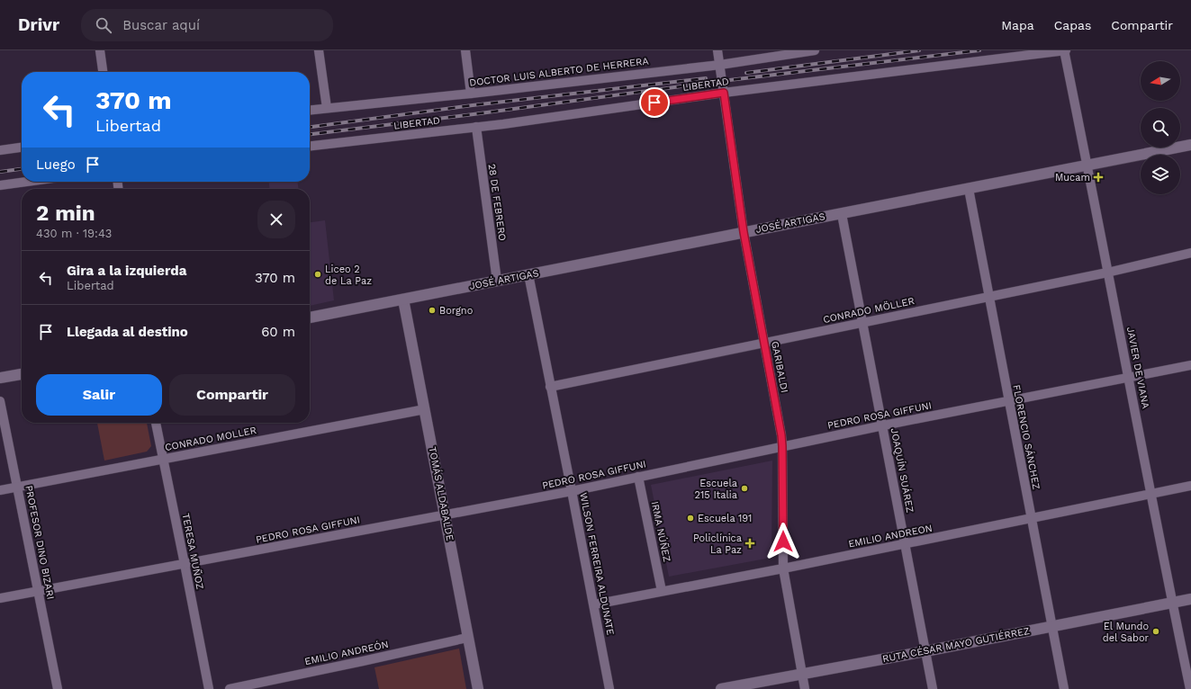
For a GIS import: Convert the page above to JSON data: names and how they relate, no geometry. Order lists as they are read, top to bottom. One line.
{"streets":{"street":["DOCTOR LUIS ALBERTO DE HERRERA","LIBERTAD","28 DE FEBRERO","JOSÉ ARTIGAS","CONRADO MÖLLER","GARIBALDI","JAVIER DE VIANA","PEDRO ROSA GIFFUNI","FLORENCIO SÁNCHEZ","CONRADO MOLLER","JOAQUÍN SUÁREZ","TOMÁS ALDABALDE","IRMA NÚÑEZ","EMILIO ANDREON","PROFESOR DINO BIZARI","TERESA MUÑOZ","WILSON FERREIRA ALDUNATE","RUTA CÉSAR MAYO GUTIÉRREZ","EMILIO ANDREÓN"]},"crossings":[["DOCTOR LUIS ALBERTO DE HERRERA","GARIBALDI"],["LIBERTAD","28 DE FEBRERO"],["LIBERTAD","GARIBALDI"],["LIBERTAD","JAVIER DE VIANA"],["28 DE FEBRERO","JOSÉ ARTIGAS"],["JOSÉ ARTIGAS","GARIBALDI"],["JOSÉ ARTIGAS","JAVIER DE VIANA"],["JOSÉ ARTIGAS","FLORENCIO SÁNCHEZ"],["JOSÉ ARTIGAS","JOAQUÍN SUÁREZ"],["JOSÉ ARTIGAS","TOMÁS ALDABALDE"],["JOSÉ ARTIGAS","WILSON FERREIRA ALDUNATE"],["CONRADO MÖLLER","GARIBALDI"],["CONRADO MÖLLER","JAVIER DE VIANA"],["CONRADO MÖLLER","FLORENCIO SÁNCHEZ"],["CONRADO MÖLLER","JOAQUÍN SUÁREZ"],["CONRADO MÖLLER","WILSON FERREIRA ALDUNATE"],["GARIBALDI","PEDRO ROSA GIFFUNI"],["GARIBALDI","EMILIO ANDREON"],["GARIBALDI","RUTA CÉSAR MAYO GUTIÉRREZ"],["JAVIER DE VIANA","PEDRO ROSA GIFFUNI"],["JAVIER DE VIANA","EMILIO ANDREON"],["JAVIER DE VIANA","RUTA CÉSAR MAYO GUTIÉRREZ"],["PEDRO ROSA GIFFUNI","FLORENCIO SÁNCHEZ"],["PEDRO ROSA GIFFUNI","JOAQUÍN SUÁREZ"],["PEDRO ROSA GIFFUNI","TOMÁS ALDABALDE"],["PEDRO ROSA GIFFUNI","IRMA NÚÑEZ"],["PEDRO ROSA GIFFUNI","PROFESOR DINO BIZARI"],["PEDRO ROSA GIFFUNI","TERESA MUÑOZ"],["PEDRO ROSA GIFFUNI","WILSON FERREIRA ALDUNATE"],["FLORENCIO SÁNCHEZ","EMILIO ANDREON"],["FLORENCIO SÁNCHEZ","RUTA CÉSAR MAYO GUTIÉRREZ"],["CONRADO MOLLER","TOMÁS ALDABALDE"],["CONRADO MOLLER","PROFESOR DINO BIZARI"],["CONRADO MOLLER","TERESA MUÑOZ"],["JOAQUÍN SUÁREZ","EMILIO ANDREON"],["JOAQUÍN SUÁREZ","RUTA CÉSAR MAYO GUTIÉRREZ"],["TOMÁS ALDABALDE","EMILIO ANDREÓN"],["IRMA NÚÑEZ","EMILIO ANDREON"],["EMILIO ANDREON","WILSON FERREIRA ALDUNATE"]],"places":{"health":["Mucam","Policlínica La Paz"],"other":["Liceo 2 de La Paz","Borgno","Escuela 215 Italia","Escuela 191","El Mundo del Sabor"]},"north":"left","page":{"header":"Drivr","search":"Buscar aquí","nav":["Mapa","Capas","Compartir"],"turn":["370 m","Libertad"],"then":"Luego","heading":["2 min","430 m · 19:43"],"list":[{"name":"Gira a la izquierda","note":"Libertad","value":"370 m"},{"name":"Llegada al destino","value":"60 m"}],"buttons":["Salir","Compartir"]}}
